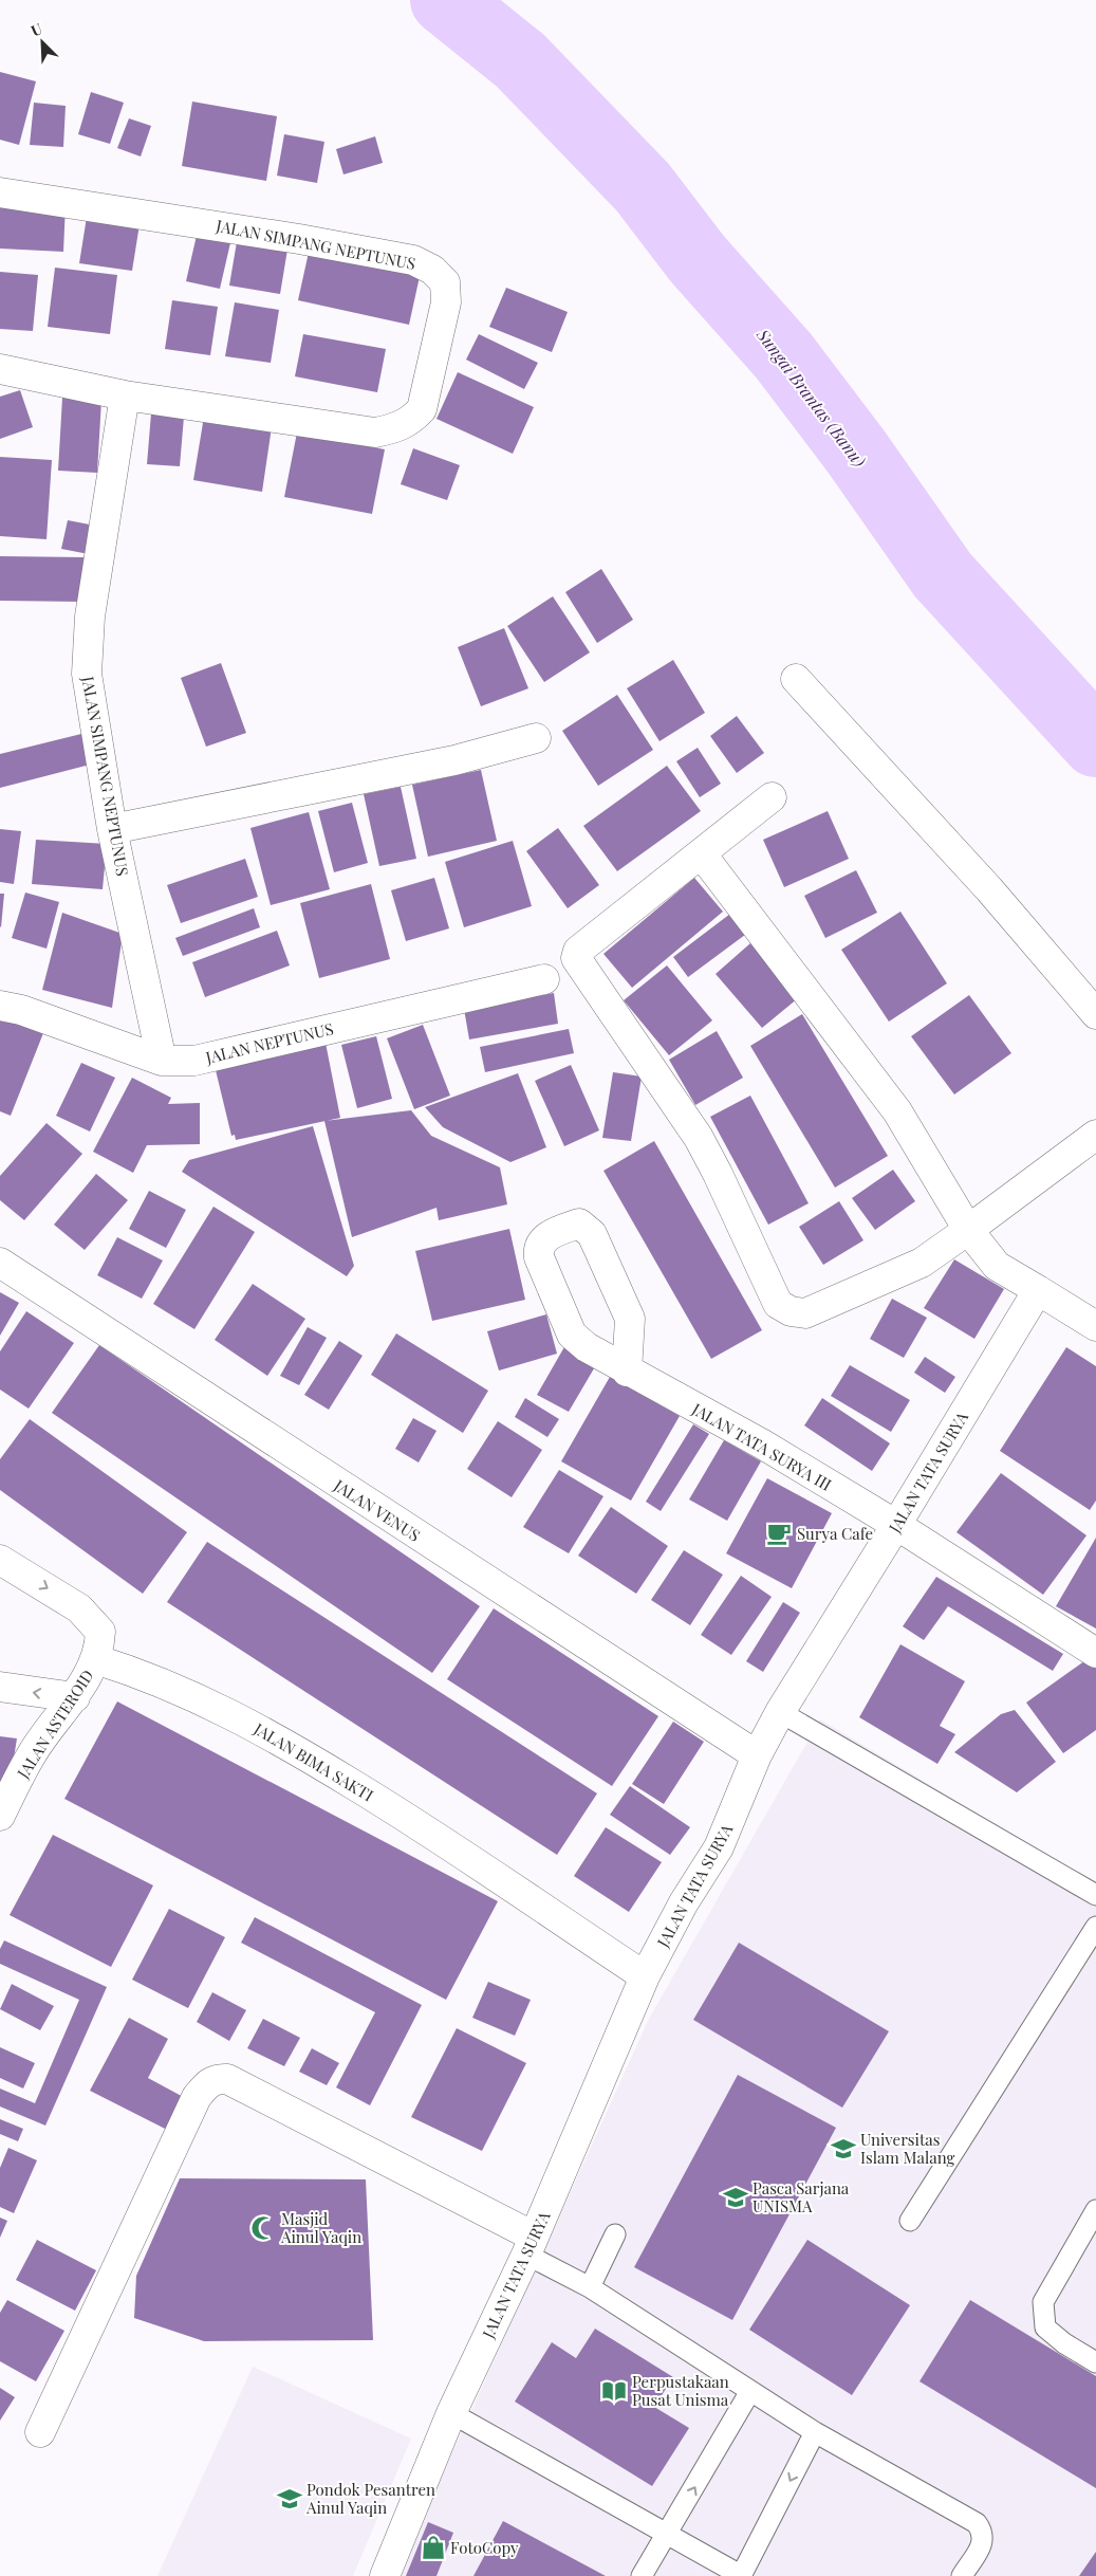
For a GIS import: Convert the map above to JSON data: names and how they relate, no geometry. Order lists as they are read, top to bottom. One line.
{"streets":{"street":["JALAN SIMPANG NEPTUNUS","JALAN NEPTUNUS","JALAN TATA SURYA III","JALAN TATA SURYA","JALAN VENUS","JALAN ASTEROID","JALAN BIMA SAKTI"]},"crossings":[["JALAN SIMPANG NEPTUNUS","JALAN NEPTUNUS"],["JALAN TATA SURYA III","JALAN TATA SURYA"],["JALAN TATA SURYA","JALAN VENUS"],["JALAN TATA SURYA","JALAN BIMA SAKTI"],["JALAN ASTEROID","JALAN BIMA SAKTI"]],"water":["Sungai Brantas (Banu)"],"places":{"cafe":["Surya Cafe"],"school or university":["Universitas Islam Malang","Pasca Sarjana UNISMA","Pondok Pesantren Ainul Yaqin"],"mosque":["Masjid Ainul Yaqin"],"library":["Perpustakaan Pusat Unisma"],"shop":["FotoCopy"]},"north":"top left"}
